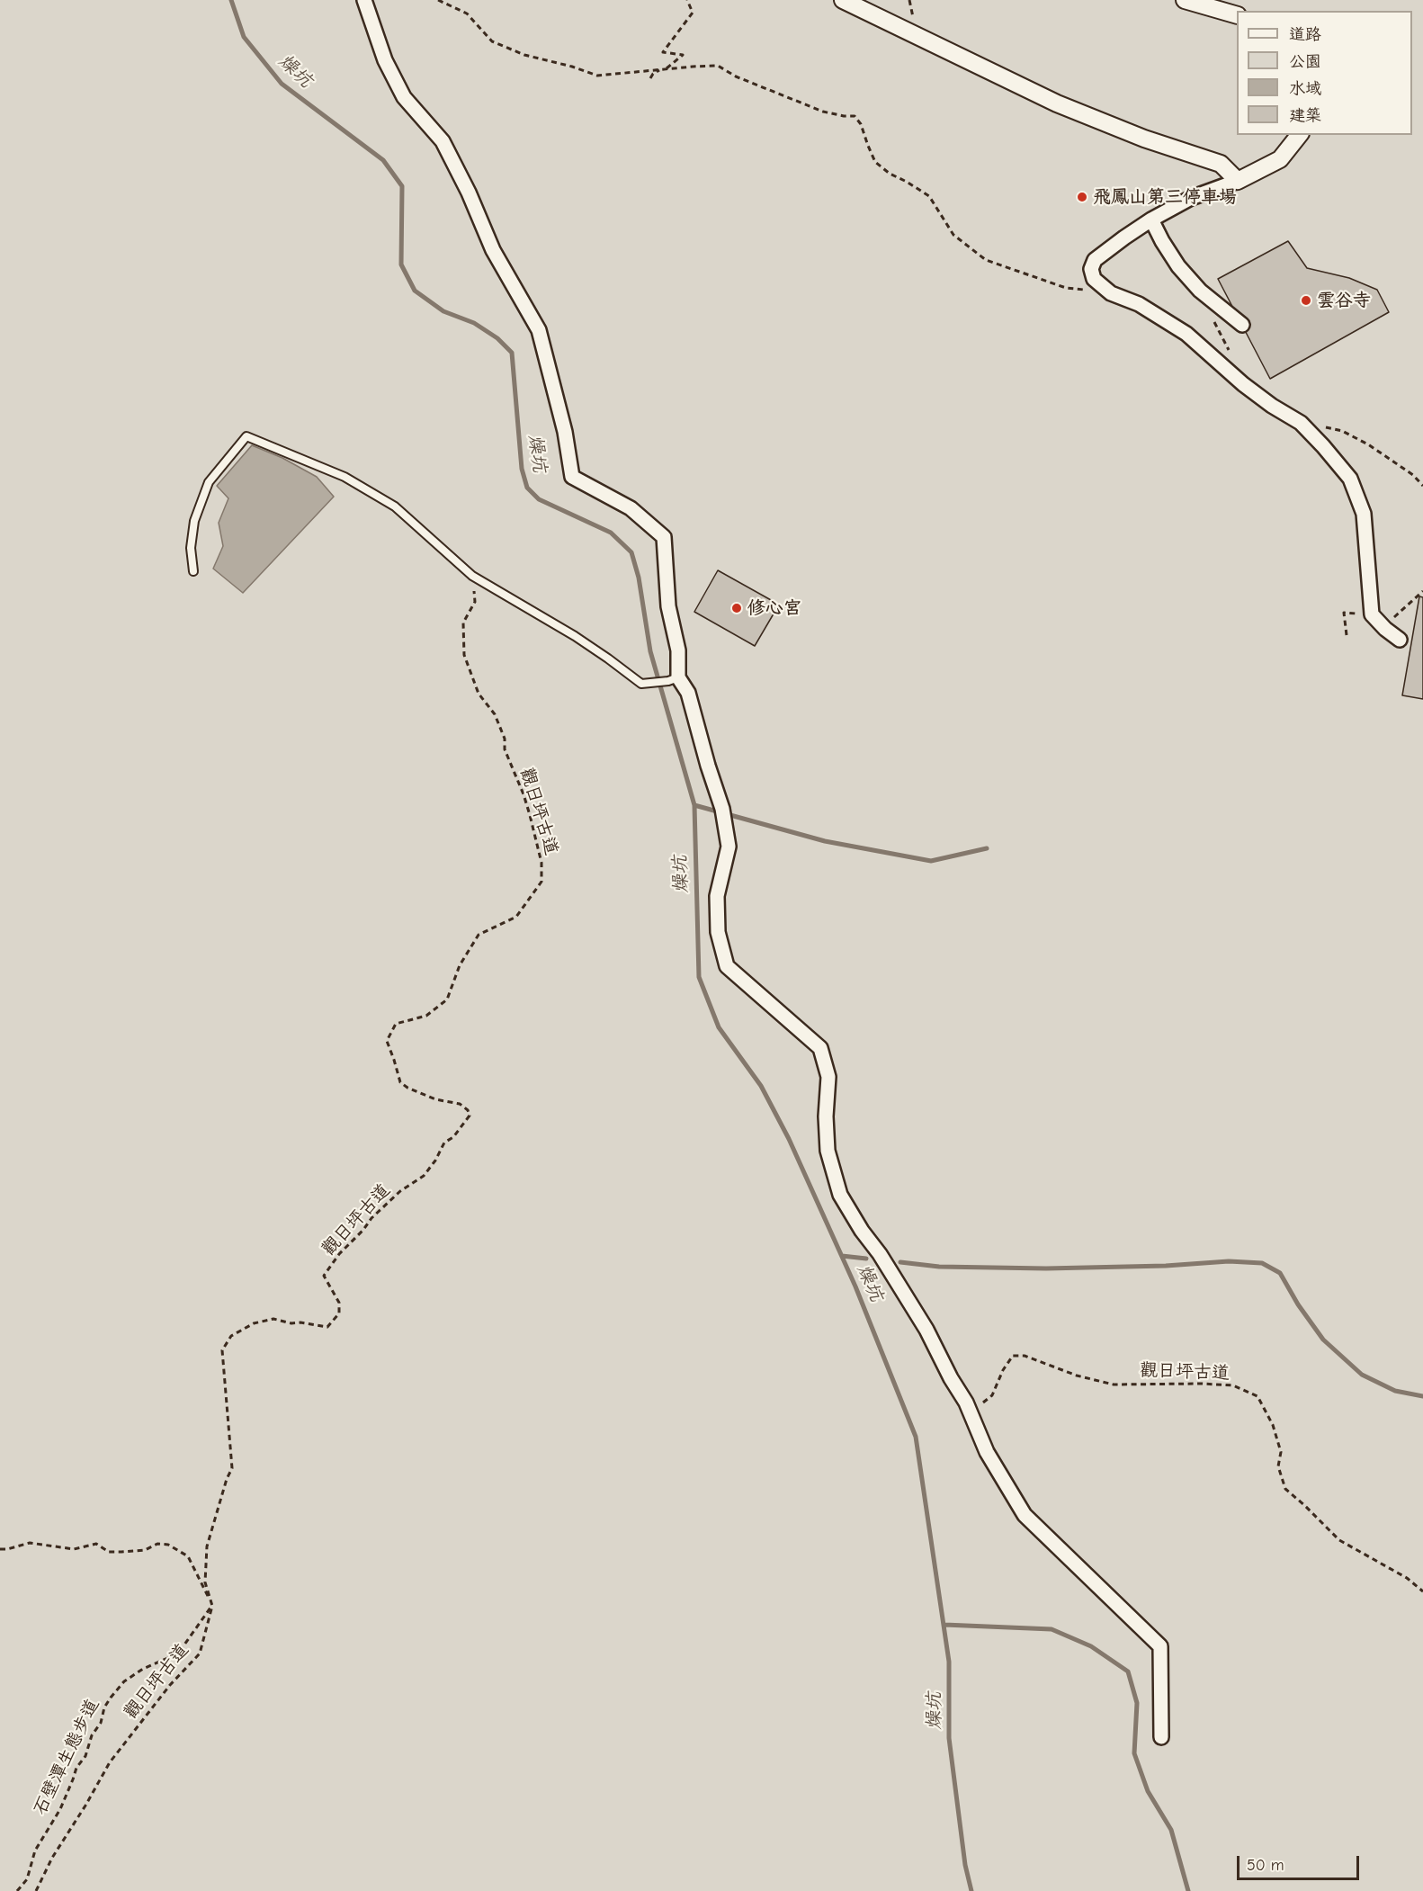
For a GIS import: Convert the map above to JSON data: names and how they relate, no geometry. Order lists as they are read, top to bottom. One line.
{"streets":{"path":["觀日坪古道","石壁潭生態步道"]},"crossings":[["觀日坪古道","石壁潭生態步道"]],"water":["燥坑"],"places":["飛鳳山第三停車場","雲谷寺","修心宮"],"legend":["道路","公園","水域","建築"],"scale_bar":"50 m"}
